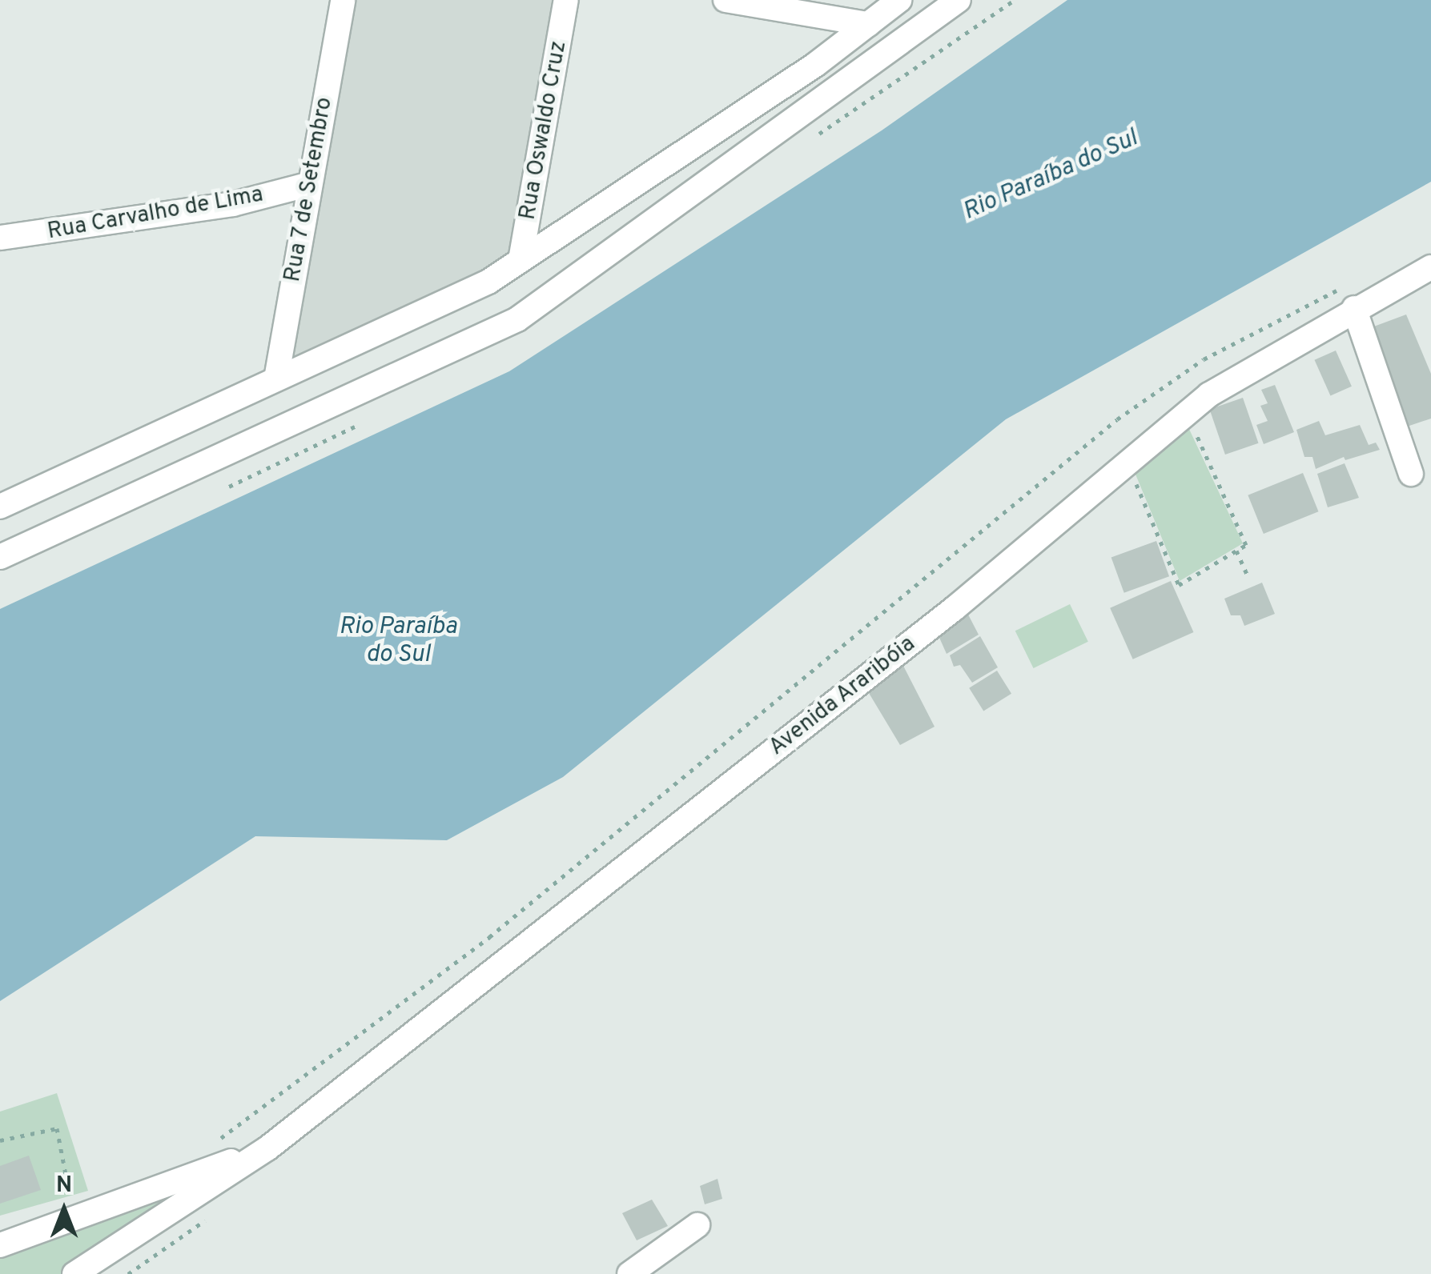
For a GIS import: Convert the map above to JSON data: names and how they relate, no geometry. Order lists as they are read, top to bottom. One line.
{"streets":{"street":["Rua Oswaldo Cruz","Rua 7 de Setembro","Rua Carvalho de Lima","Avenida Araribóia"]},"crossings":[["Rua 7 de Setembro","Rua Carvalho de Lima"]],"water":["Rio Paraíba do Sul"],"north":"top"}
